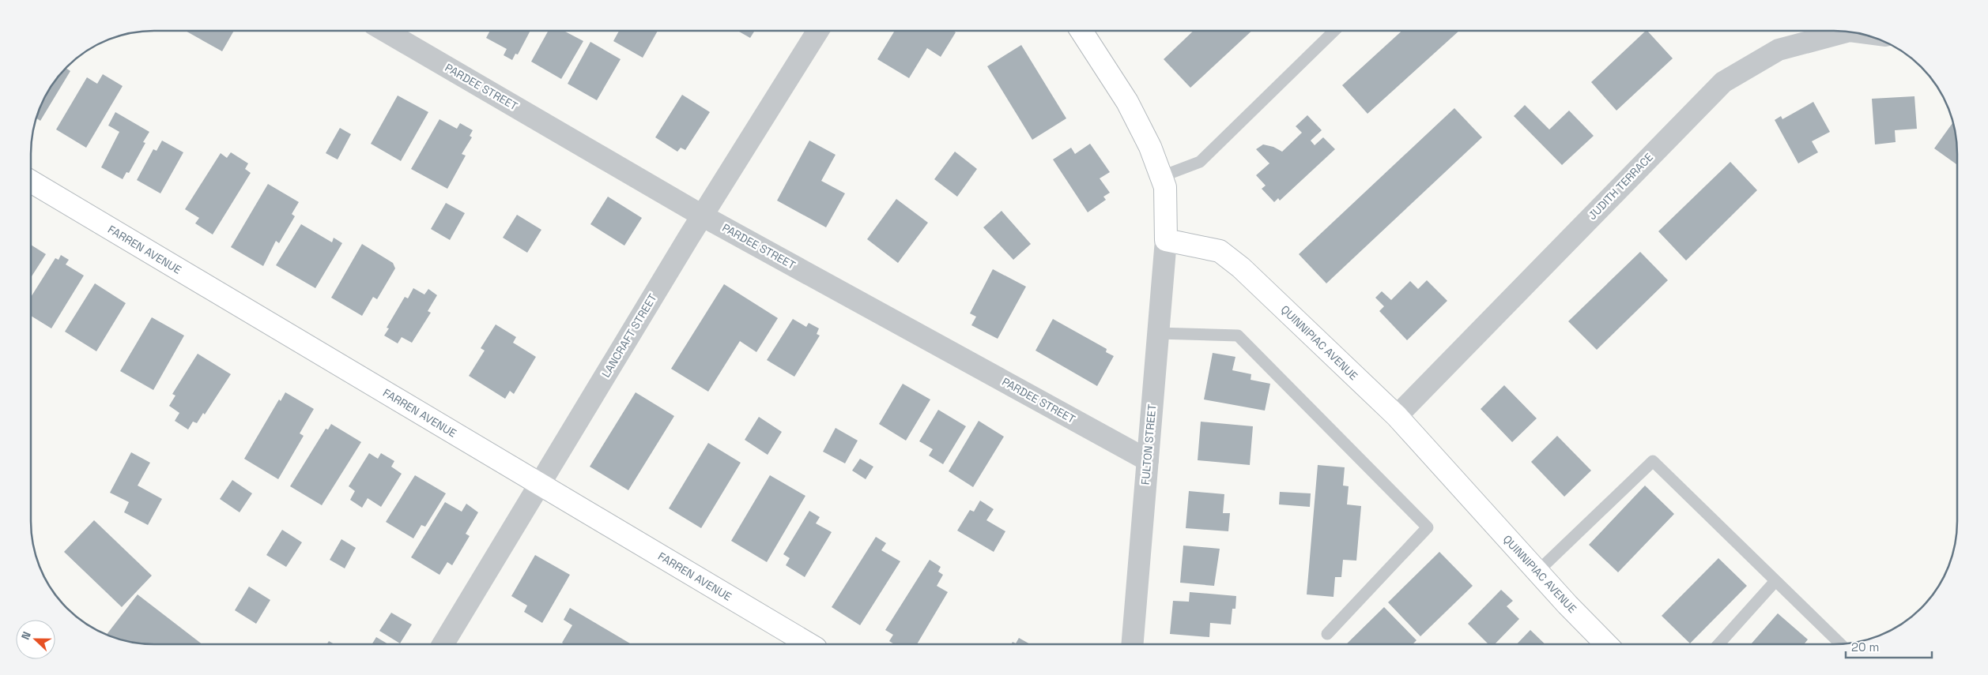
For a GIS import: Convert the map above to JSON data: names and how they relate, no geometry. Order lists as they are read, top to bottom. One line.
{"streets":{"main road":["FARREN AVENUE","QUINNIPIAC AVENUE"],"street":["PARDEE STREET","JUDITH TERRACE","LANCRAFT STREET","FULTON STREET"]},"crossings":[["PARDEE STREET","LANCRAFT STREET"],["PARDEE STREET","FULTON STREET"],["JUDITH TERRACE","QUINNIPIAC AVENUE"],["FARREN AVENUE","LANCRAFT STREET"],["QUINNIPIAC AVENUE","FULTON STREET"]],"scale_bar":"20 m","north":"left"}
